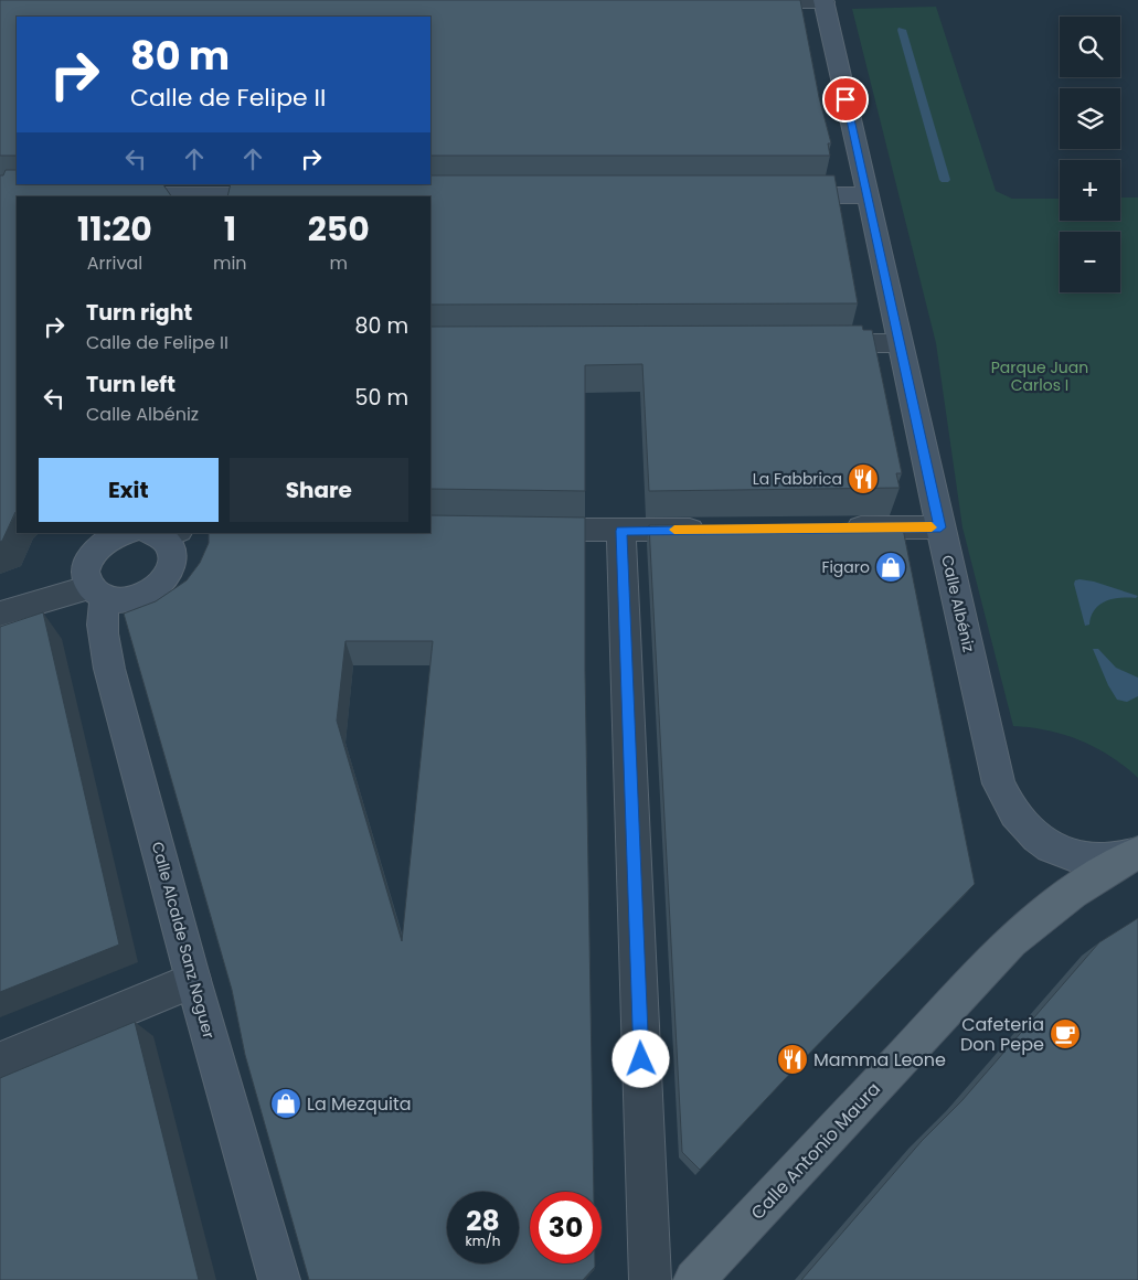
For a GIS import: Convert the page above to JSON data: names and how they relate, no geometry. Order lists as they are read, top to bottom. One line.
{"streets":{"main road":["Calle Antonio Maura"],"street":["Calle Albéniz","Calle Alcalde Sanz Noguer"]},"crossings":[["Calle Albéniz","Calle Antonio Maura"]],"parks":["Parque Juan Carlos I"],"places":{"restaurant":["La Fabbrica","Mamma Leone"],"shop":["Figaro","La Mezquita"],"cafe":["Cafeteria Don Pepe"]},"page":{"map_buttons":["+","−"],"turn":["80 m","Calle de Felipe II"],"eta":["11:20","Arrival","1","min","250","m"],"list":[{"name":"Turn right","note":"Calle de Felipe II","value":"80 m"},{"name":"Turn left","note":"Calle Albéniz","value":"50 m"}],"buttons":["Exit","Share"],"speed":"28 km/h","limit":"30"}}
